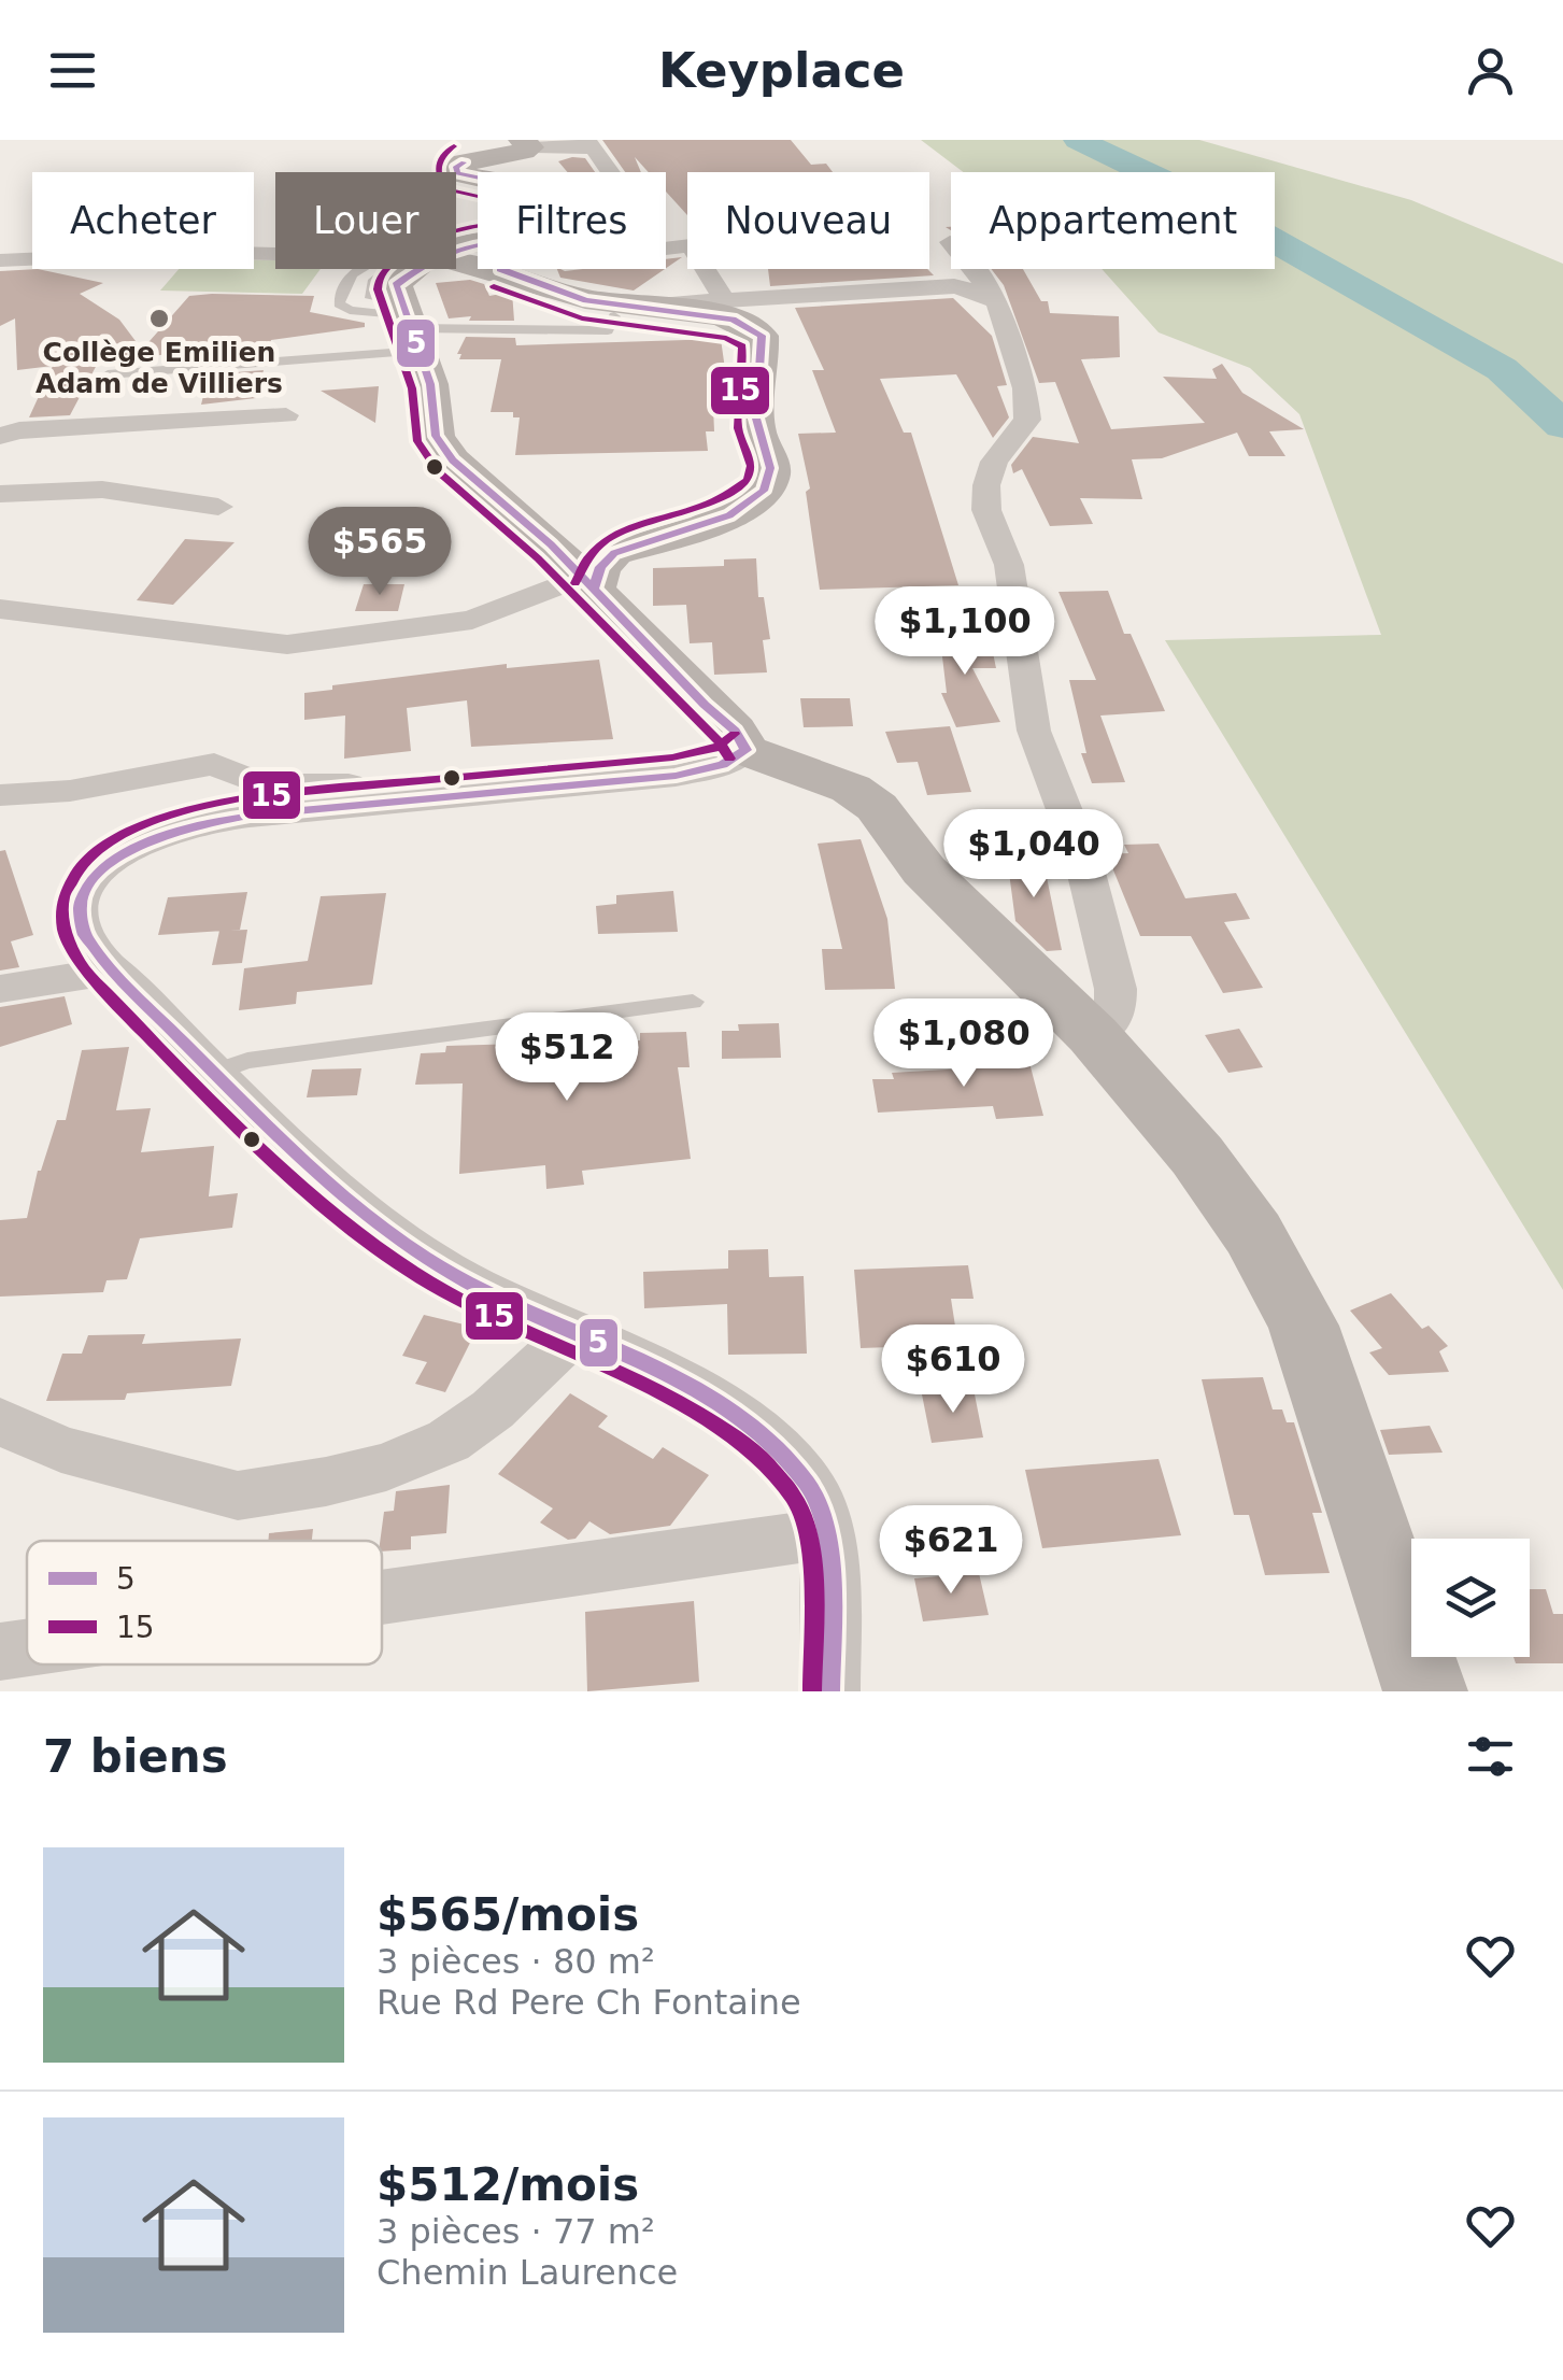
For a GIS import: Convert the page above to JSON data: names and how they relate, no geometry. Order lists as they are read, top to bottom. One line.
{"places":["Collège Emilien Adam de Villiers"],"lines":["transit line 15","transit line 5"],"legend":["5","15"],"page":{"header":"Keyplace","chip":["Acheter","Louer","Filtres","Nouveau","Appartement"],"price":["$565","$1,100","$1,040","$1,080","$512","$610","$621"],"heading":"7 biens","list":[{"name":"$565/mois","note":"3 pièces · 80 m² · Rue Rd Pere Ch Fontaine"},{"name":"$512/mois","note":"3 pièces · 77 m² · Chemin Laurence"}]}}
